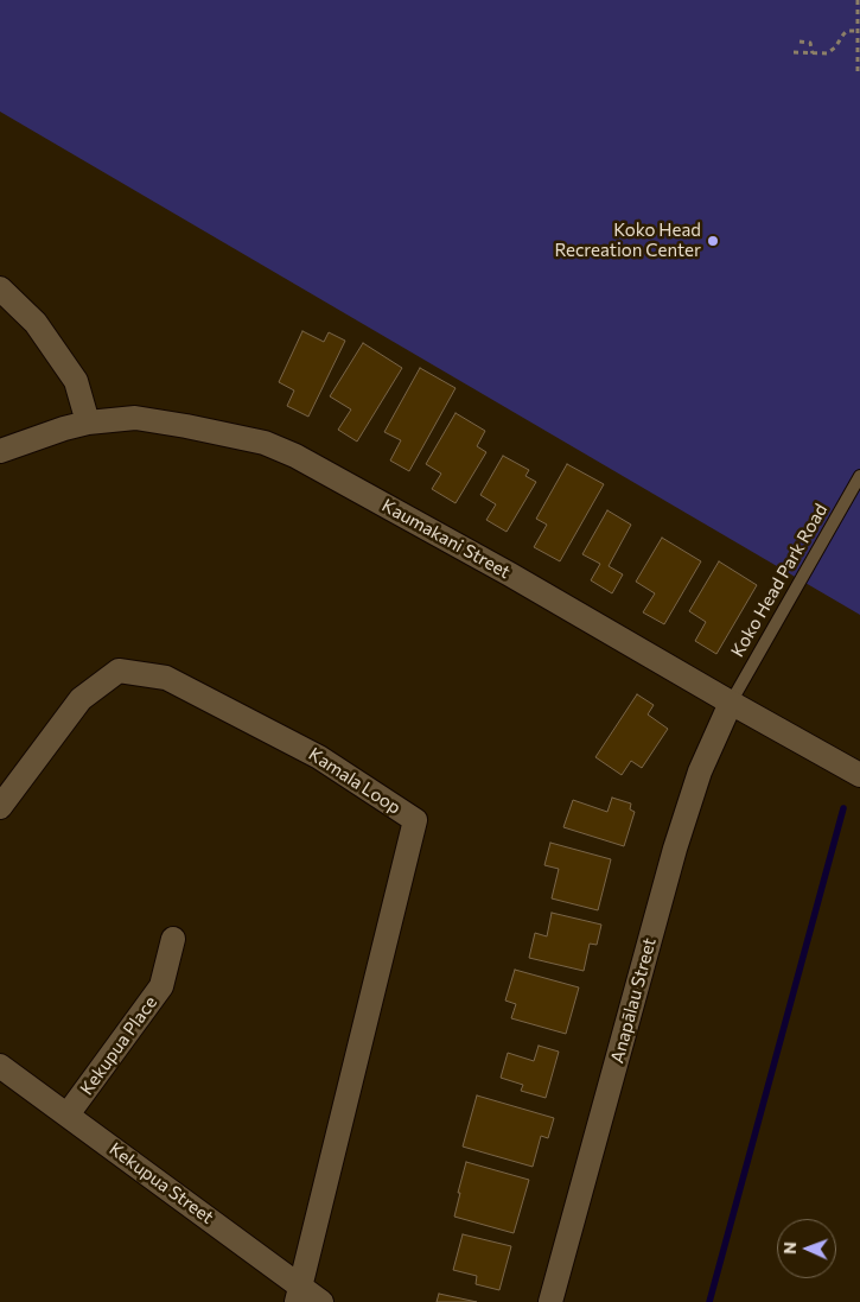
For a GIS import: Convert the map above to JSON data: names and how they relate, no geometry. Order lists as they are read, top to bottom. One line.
{"streets":{"street":["Kaumakani Street","Kamala Loop","Anapālau Street","Kekupua Place","Kekupua Street"],"lane":["Koko Head Park Road"]},"crossings":[["Kaumakani Street","Koko Head Park Road"],["Kaumakani Street","Anapālau Street"],["Koko Head Park Road","Anapālau Street"],["Kamala Loop","Kekupua Street"],["Kekupua Place","Kekupua Street"]],"places":["Koko Head Recreation Center"],"north":"left"}
